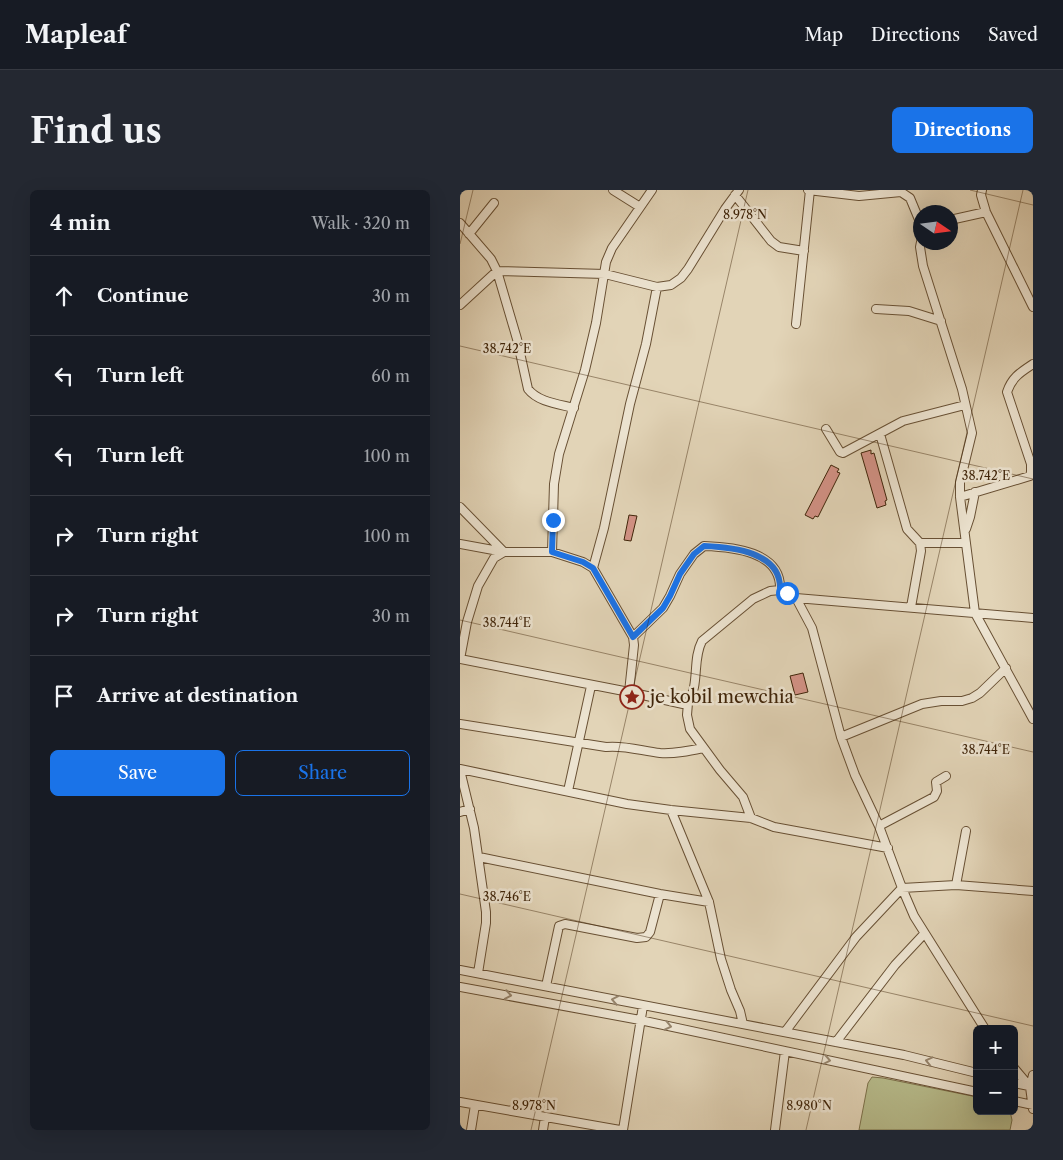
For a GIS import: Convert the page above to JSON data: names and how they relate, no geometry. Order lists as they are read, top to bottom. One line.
{"places":{"place":["je kobil mewchia"]},"north":"right","page":{"header":"Mapleaf","nav":["Map","Directions","Saved"],"buttons":["Directions",["Save","Share"]],"title":"Find us","heading":["4 min","Walk · 320 m"],"list":[["Continue","30 m"],["Turn left","60 m"],["Turn left","100 m"],["Turn right","100 m"],["Turn right","30 m"],"Arrive at destination"],"map_buttons":["+","−"]},"coordinates":["8.978°N","38.742°E","38.744°E","38.746°E","8.980°N"]}
